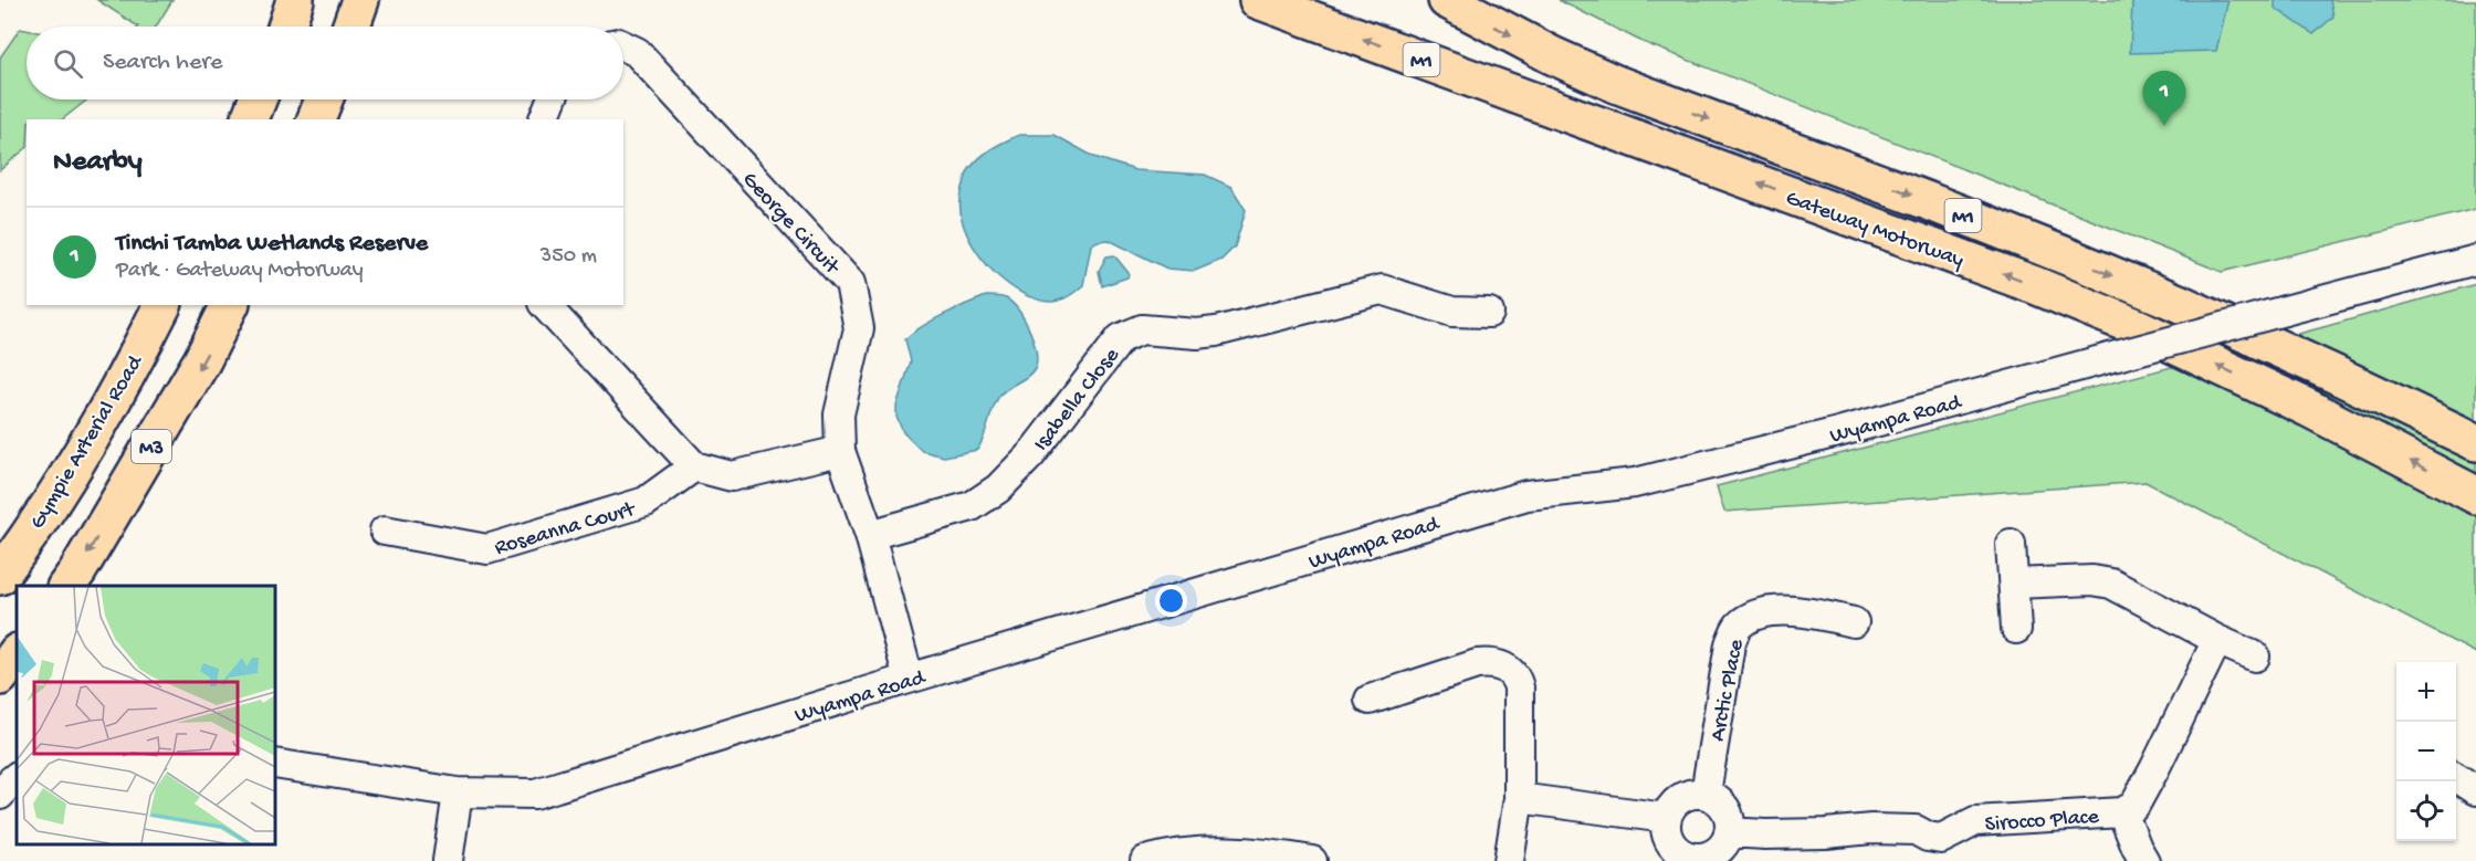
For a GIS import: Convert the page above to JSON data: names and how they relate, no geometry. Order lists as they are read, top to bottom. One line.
{"streets":{"highway":["M1","Gateway Motorway","Gympie Arterial Road","M3"],"street":["George Circuit","Isabella Close","Wyampa Road","Roseanna Court","Arctic Place","Sirocco Place"]},"crossings":[["George Circuit","Isabella Close"],["George Circuit","Wyampa Road"],["Arctic Place","Sirocco Place"]],"page":{"search":"Search here","pins":"1","heading":"Nearby","list":[{"mark":"1","name":"Tinchi Tamba Wetlands Reserve","note":"Park · Gateway Motorway","value":"350 m"}],"map_buttons":["+","−"]}}
